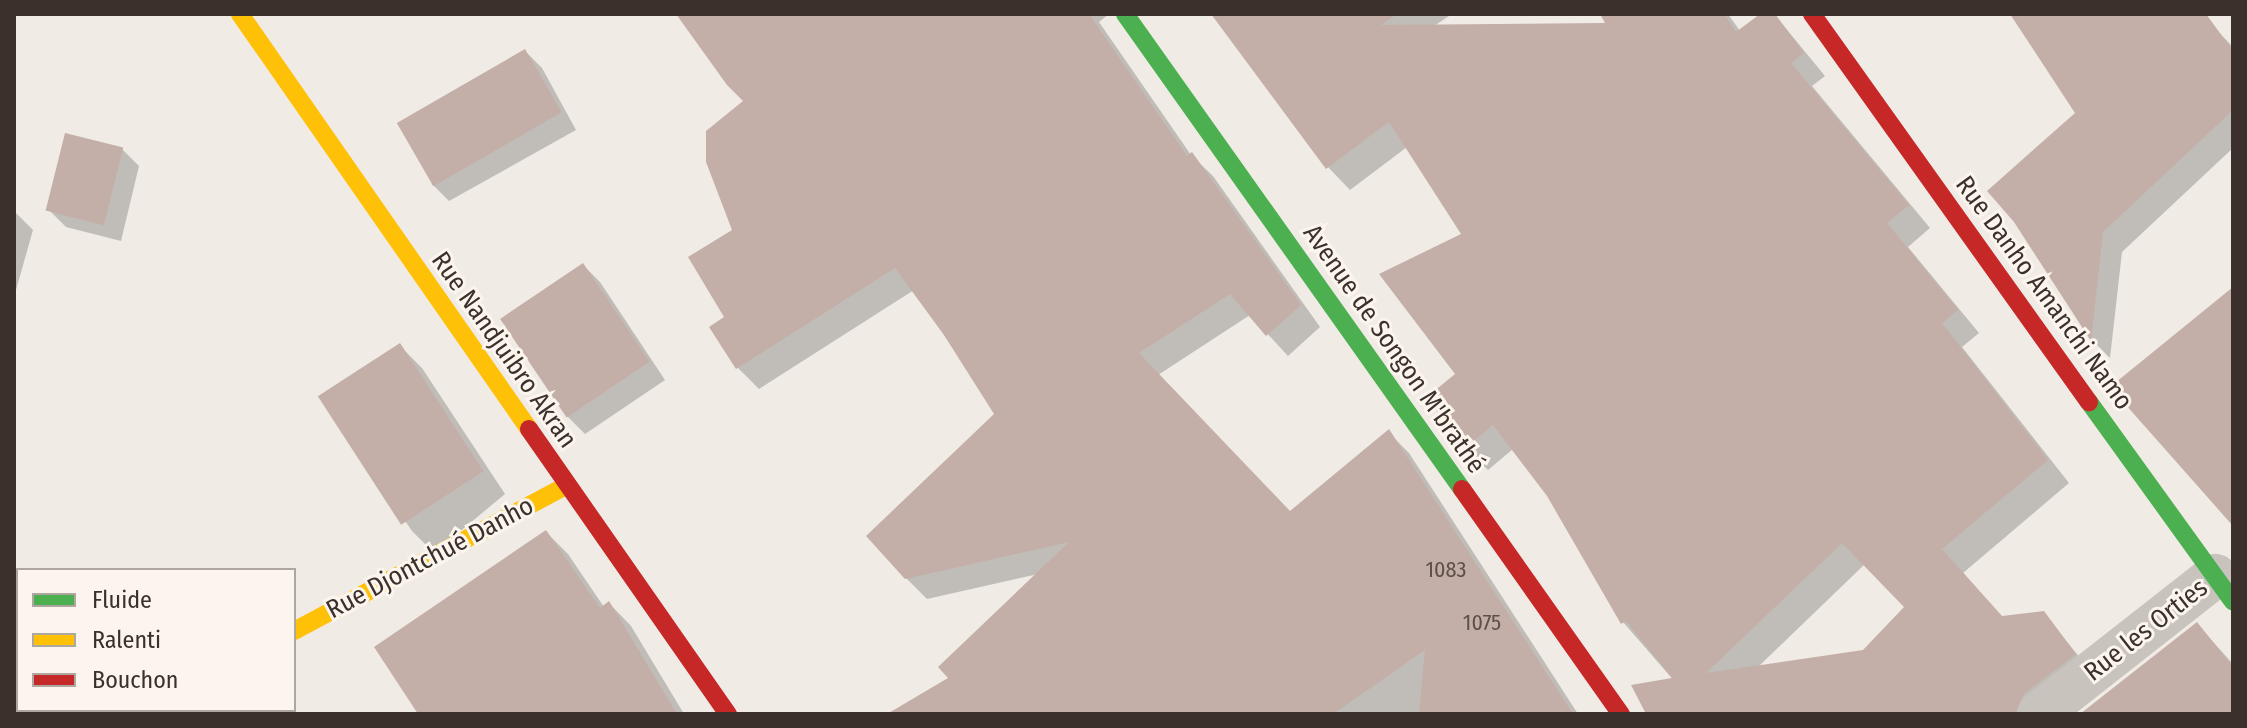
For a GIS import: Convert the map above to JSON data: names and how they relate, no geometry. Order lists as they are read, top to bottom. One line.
{"streets":{"street":["Rue Danho Amanchi Namo","Avenue de Songon M'brathé","Rue Nandjuibro Akran","Rue Djontchué Danho","Rue les Orties"]},"crossings":[["Rue Danho Amanchi Namo","Rue les Orties"],["Rue Nandjuibro Akran","Rue Djontchué Danho"]],"house_numbers":["1083","1075"],"legend":["Fluide","Ralenti","Bouchon"]}
